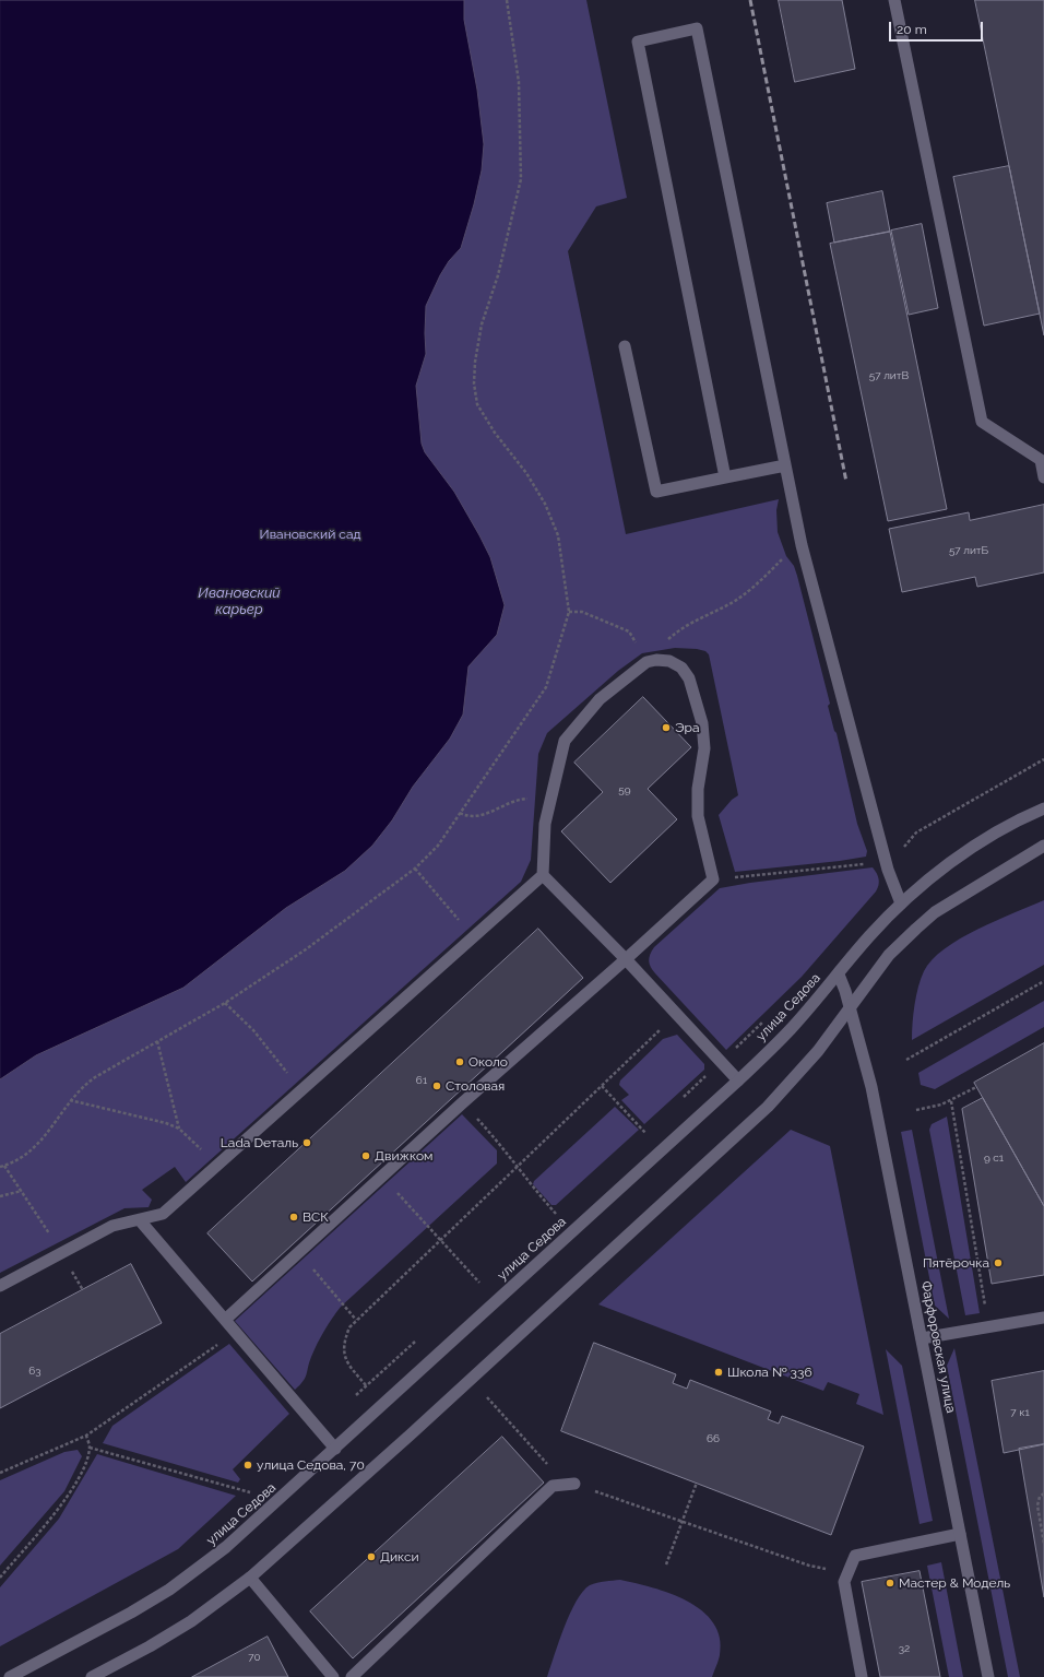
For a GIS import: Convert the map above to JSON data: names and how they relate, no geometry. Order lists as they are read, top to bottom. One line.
{"streets":{"main road":["улица Седова","Фарфоровская улица"]},"crossings":[["улица Седова","Фарфоровская улица"]],"water":["Ивановский карьер"],"parks":["Ивановский сад"],"places":["Эра","Около","Столовая","Lada Dеталь","Движком","ВСК","Пятёрочка","Школа № 336","улица Седова, 70","Дикси","Мастер & Модель"],"house_numbers":["57 литВ","57 литБ","59","61","9 с1","63","7 к1","66","32","70"],"scale_bar":"20 m"}
